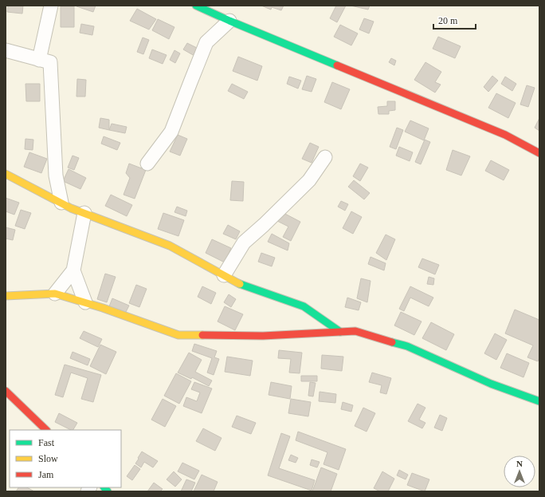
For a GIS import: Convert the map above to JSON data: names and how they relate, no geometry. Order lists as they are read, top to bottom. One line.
{"legend":["Fast","Slow","Jam"],"scale_bar":"20 m","north":"top"}
